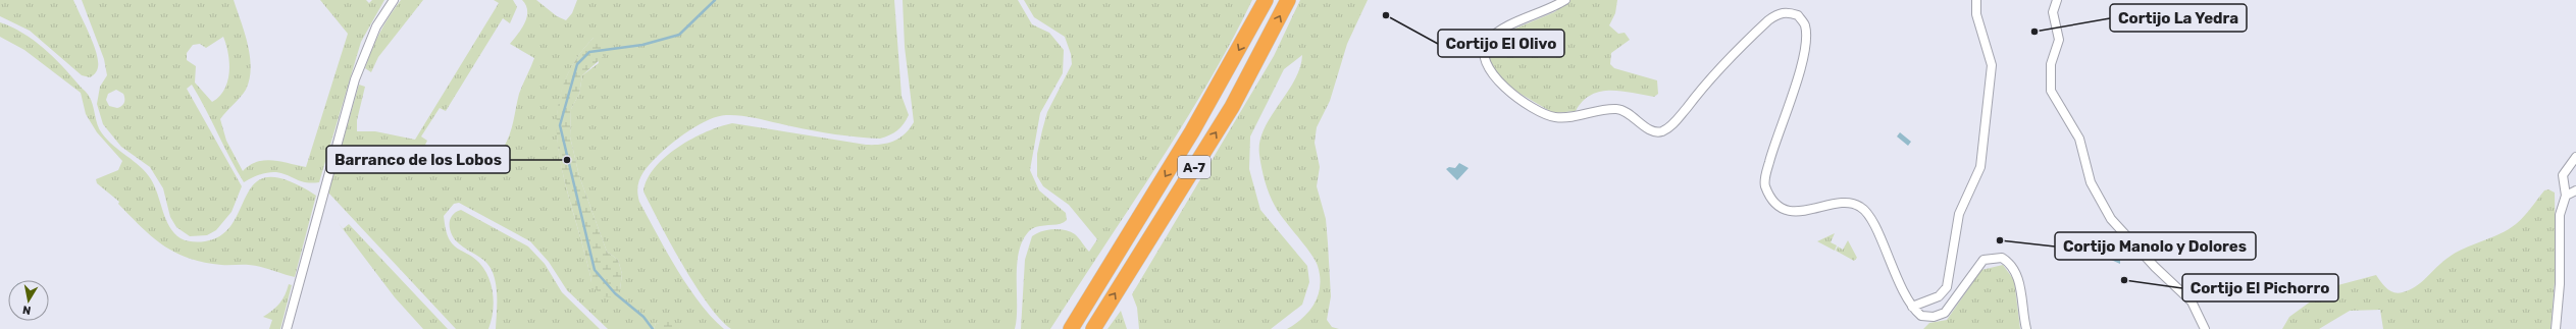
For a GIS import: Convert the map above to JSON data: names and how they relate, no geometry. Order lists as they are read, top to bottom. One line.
{"streets":{"highway":["A-7"]},"places":["Cortijo El Olivo","Cortijo La Yedra","Barranco de los Lobos","Cortijo Manolo y Dolores","Cortijo El Pichorro"],"north":"bottom"}
